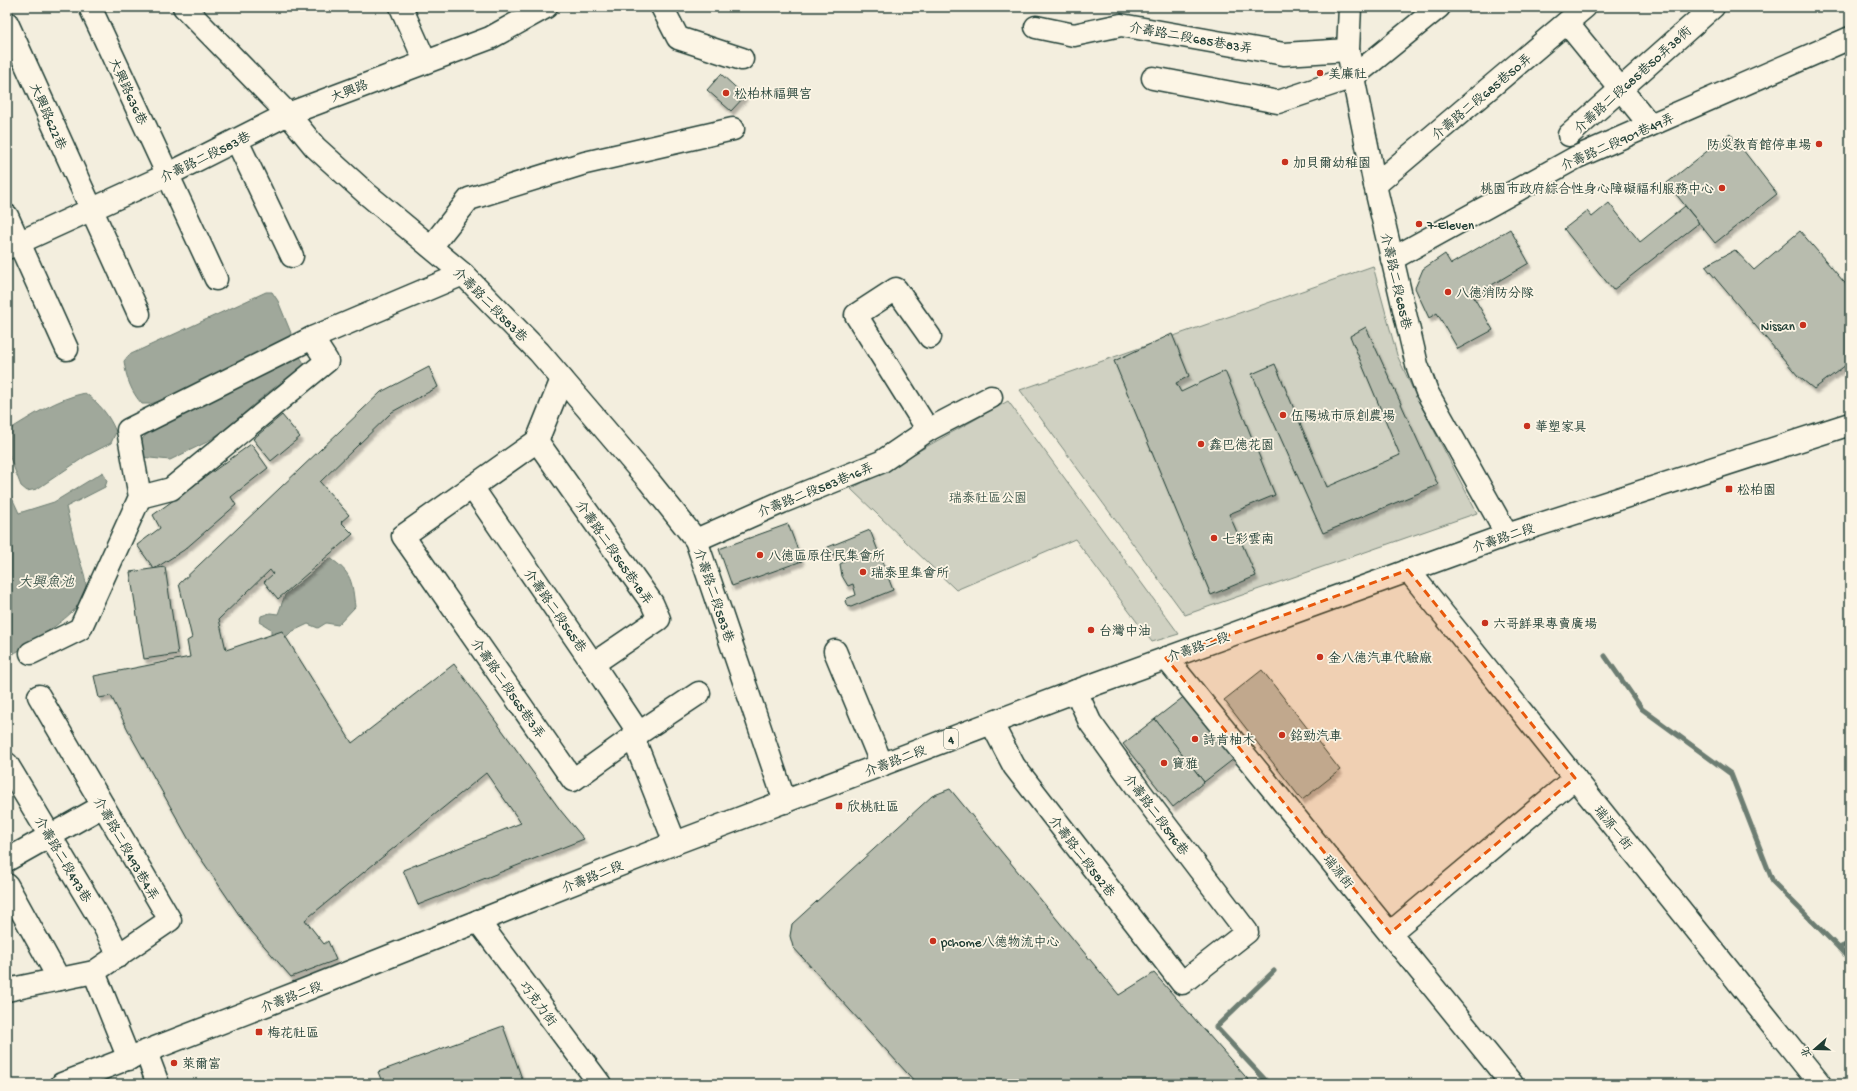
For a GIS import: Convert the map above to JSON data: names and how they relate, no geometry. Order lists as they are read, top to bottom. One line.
{"streets":{"street":["介壽路二段685巷83弄","介壽路二段685巷50弄38衖","大興路","大興路636巷","介壽路二段685巷50弄","大興路622巷","介壽路二段901巷49弄","介壽路二段583巷","介壽路二段685巷","介壽路二段583巷16弄","介壽路二段","介壽路二段565巷18弄","介壽路二段565巷","介壽路二段565巷3弄","4","介壽路二段596巷","瑞源一街","介壽路二段493巷4弄","介壽路二段582巷","介壽路二段493巷","瑞源街","巧克力街"]},"crossings":[["介壽路二段685巷83弄","介壽路二段685巷"],["大興路","介壽路二段583巷"],["大興路636巷","介壽路二段583巷"],["介壽路二段685巷50弄","介壽路二段685巷"],["大興路622巷","介壽路二段583巷"],["介壽路二段901巷49弄","介壽路二段685巷"],["介壽路二段583巷","介壽路二段583巷16弄"],["介壽路二段583巷","介壽路二段"],["介壽路二段685巷","介壽路二段"],["介壽路二段","介壽路二段565巷"],["介壽路二段","介壽路二段596巷"],["介壽路二段","瑞源一街"],["介壽路二段","介壽路二段582巷"],["介壽路二段","瑞源街"],["介壽路二段","巧克力街"],["介壽路二段565巷18弄","介壽路二段565巷"],["介壽路二段565巷","介壽路二段565巷3弄"],["介壽路二段596巷","介壽路二段582巷"],["介壽路二段493巷4弄","介壽路二段493巷"]],"water":["大興魚池"],"parks":["瑞泰社區公園"],"places":{"other":["美廉社","松柏林福興宮","防災教育館停車場","加貝爾幼稚園","桃園市政府綜合性身心障礙福利服務中心","7-Eleven","八德消防分隊","Nissan","伍陽城市原創農場","華塑家具","鑫巴德花園","七彩雲南","八德區原住民集會所","瑞泰里集會所","六哥鮮果專賣廣場","台灣中油","金八德汽車代驗廠","銘勁汽車","詩肯柚木","寶雅","pchome八德物流中心","萊爾富"],"transit":["松柏園","欣桃社區","梅花社區"]},"north":"left"}
